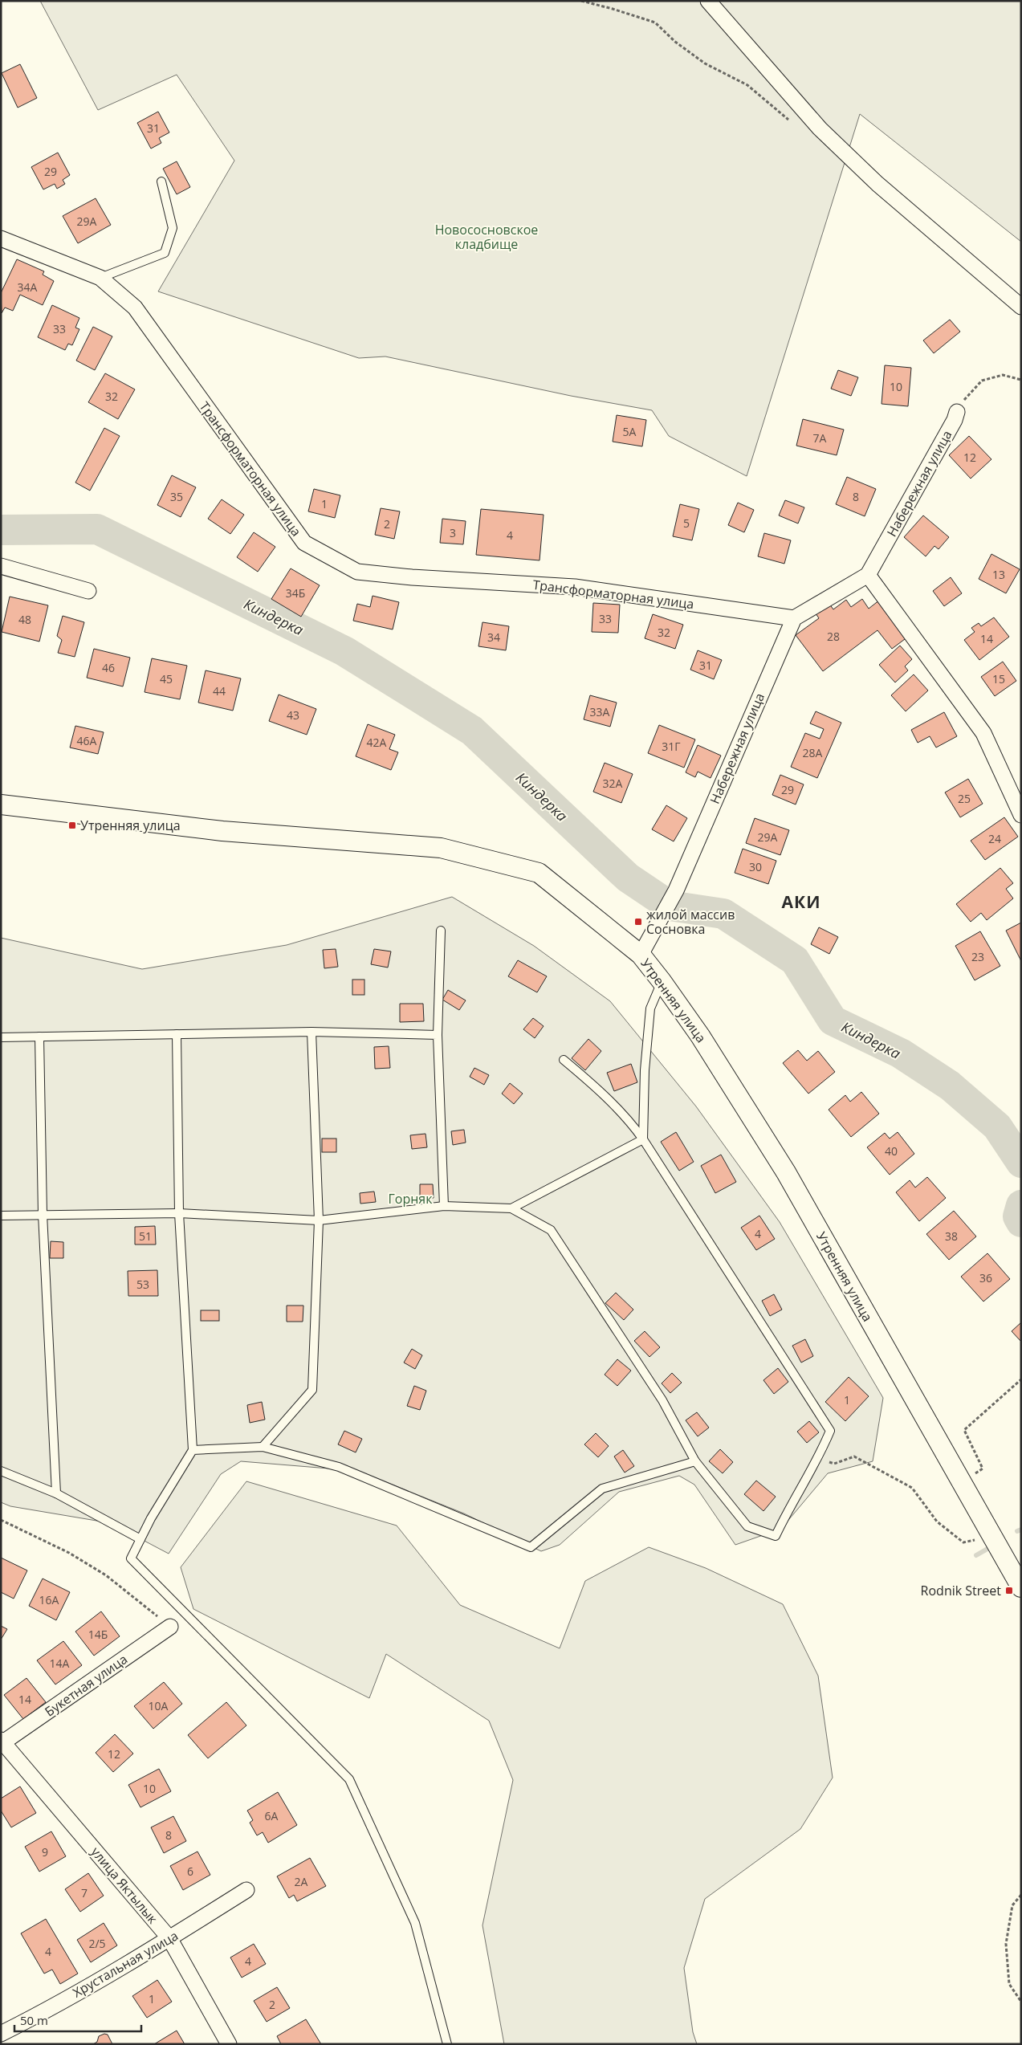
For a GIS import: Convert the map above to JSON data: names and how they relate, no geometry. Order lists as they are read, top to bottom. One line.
{"streets":{"street":["Трансформаторная улица","Набережная улица","Утренняя улица","Букетная улица","улица Яктылык","Хрустальная улица"]},"crossings":[["Трансформаторная улица","Набережная улица"],["Набережная улица","Утренняя улица"],["Букетная улица","улица Яктылык"],["улица Яктылык","Хрустальная улица"]],"districts":["АКИ"],"water":["Киндерка"],"parks":["Новососновское кладбище","Горняк"],"places":{"transit":["Утренняя улица","жилой массив Сосновка","Rodnik Street"]},"house_numbers":["31","29","29А","34А","33","10","32","5А","7А","12","35","8","1","5","2","3","4","13","34Б","33","48","32","28","34","14","31","46","45","15","44","33А","43","46А","42А","31Г","28А","32А","29","25","29А","24","30","23","40","4","51","38","36","53","1","16А","14Б","14А","14","10А","12","10","6А","8","9","6","2А","7","2/5","4","4","1","2"],"scale_bar":"50 m"}
